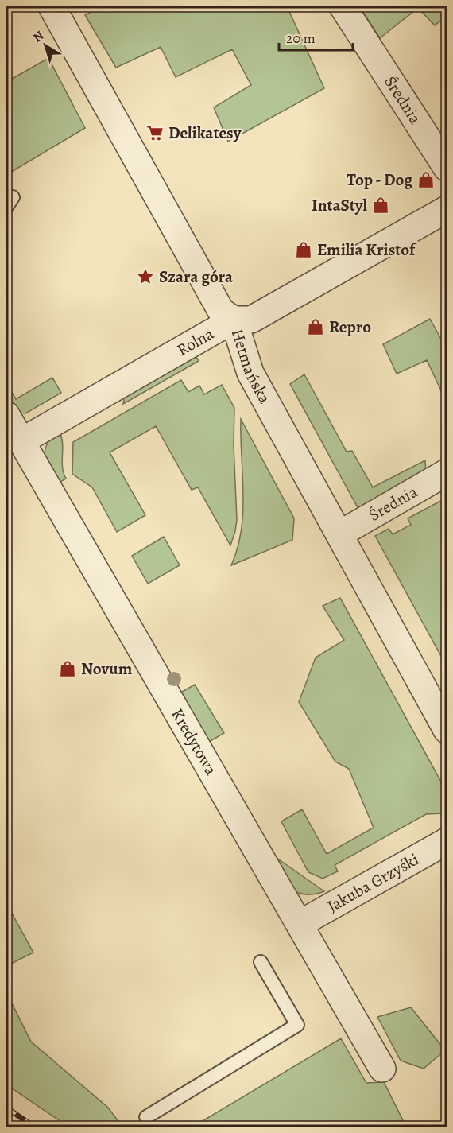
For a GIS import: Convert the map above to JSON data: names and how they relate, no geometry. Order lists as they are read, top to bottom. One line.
{"streets":{"street":["Średnia","Rolna","Hetmańska","Kredytowa","Jakuba Grzyśki"]},"crossings":[["Średnia","Hetmańska"],["Rolna","Hetmańska"],["Rolna","Kredytowa"],["Kredytowa","Jakuba Grzyśki"]],"places":{"supermarket":["Delikatesy"],"shop":["Top - Dog","IntaStyl","Emilia Kristof","Repro","Novum"],"place":["Szara góra"]},"scale_bar":"20 m","north":"top left"}
